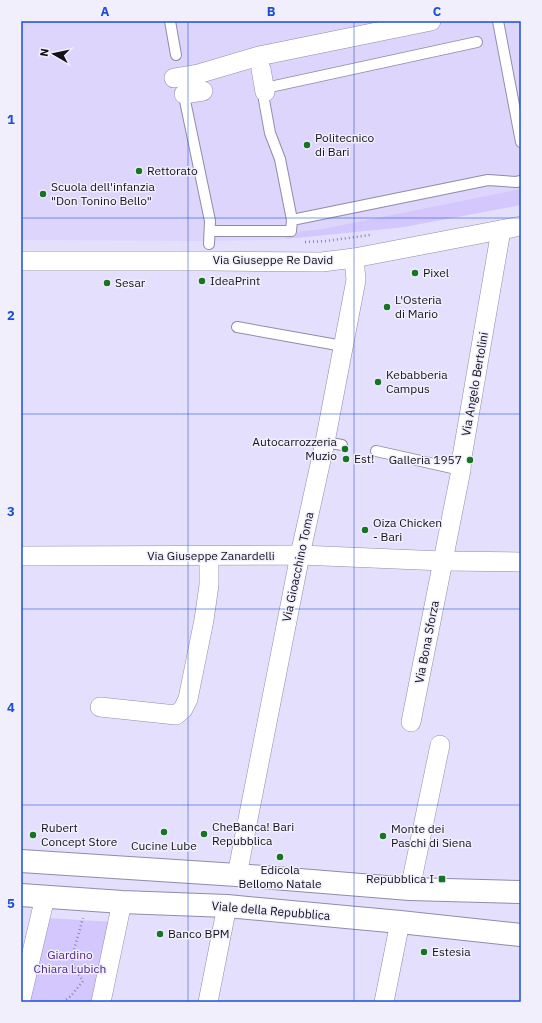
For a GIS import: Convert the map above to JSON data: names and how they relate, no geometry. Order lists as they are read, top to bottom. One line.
{"streets":{"main road":["Viale della Repubblica"],"street":["Via Giuseppe Re David","Via Angelo Bertolini","Via Giuseppe Zanardelli","Via Gioacchino Toma","Via Bona Sforza"]},"crossings":[["Via Giuseppe Re David","Via Angelo Bertolini"],["Via Giuseppe Re David","Via Gioacchino Toma"],["Via Angelo Bertolini","Via Giuseppe Zanardelli"],["Via Angelo Bertolini","Via Bona Sforza"],["Via Giuseppe Zanardelli","Via Gioacchino Toma"],["Via Giuseppe Zanardelli","Via Bona Sforza"]],"parks":["Giardino Chiara Lubich"],"places":{"other":["Politecnico di Bari","Rettorato","Scuola dell'infanzia \"Don Tonino Bello\"","Pixel","IdeaPrint","Sesar","L'Osteria di Mario","Kebabberia Campus","Autocarrozzeria Muzio","Est!","Galleria 1957","Oiza Chicken - Bari","Cucine Lube","CheBanca! Bari Repubblica","Rubert Concept Store","Monte dei Paschi di Siena","Edicola Bellomo Natale","Banco BPM","Estesia"],"transit":["Repubblica I"]},"north":"left","grid":{"columns":["A","B","C"],"rows":["1","2","3","4","5"]}}
